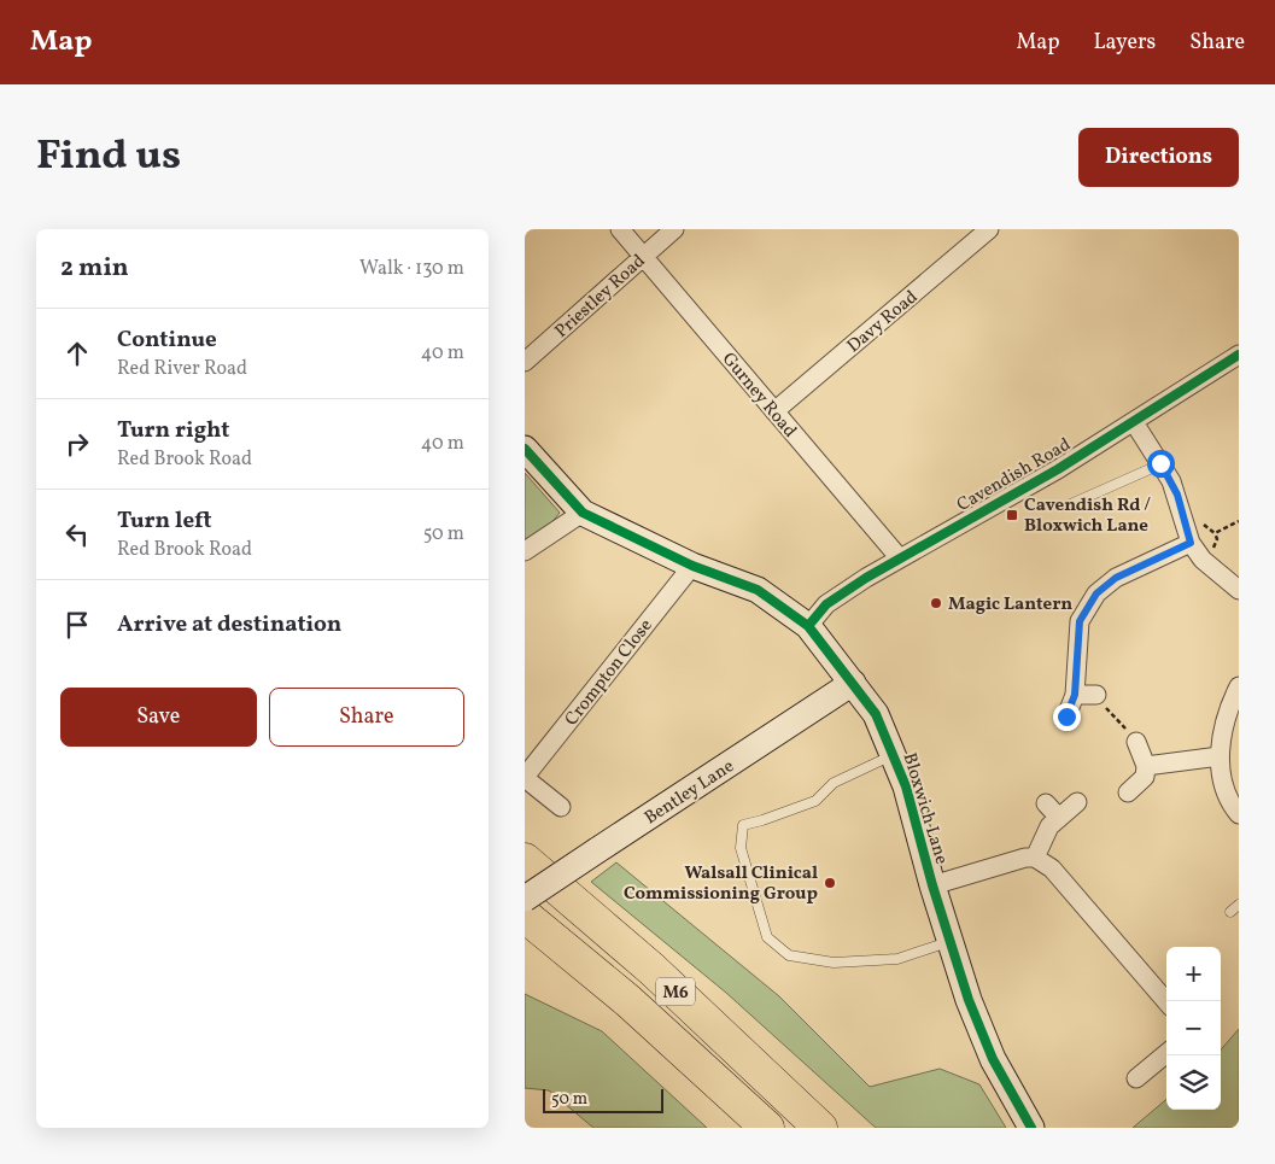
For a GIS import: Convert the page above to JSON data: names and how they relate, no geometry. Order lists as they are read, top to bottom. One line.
{"streets":{"highway":["M6"],"street":["Priestley Road","Davy Road","Gurney Road","Cavendish Road","Crompton Close","Bentley Lane","Bloxwich Lane"]},"crossings":[["Priestley Road","Gurney Road"],["Davy Road","Gurney Road"],["Gurney Road","Cavendish Road"],["Cavendish Road","Bloxwich Lane"],["Crompton Close","Bloxwich Lane"],["Bentley Lane","Bloxwich Lane"]],"places":{"transit":["Cavendish Rd / Bloxwich Lane"],"other":["Magic Lantern","Walsall Clinical Commissioning Group"]},"scale_bar":"50 m","page":{"header":"Map","nav":["Map","Layers","Share"],"title":"Find us","buttons":["Directions",["Save","Share"]],"heading":["2 min","Walk · 130 m"],"list":[["Continue","Red River Road","40 m"],["Turn right","Red Brook Road","40 m"],["Turn left","Red Brook Road","50 m"],"Arrive at destination"],"map_buttons":["+","−"],"scale":"50 m"}}
